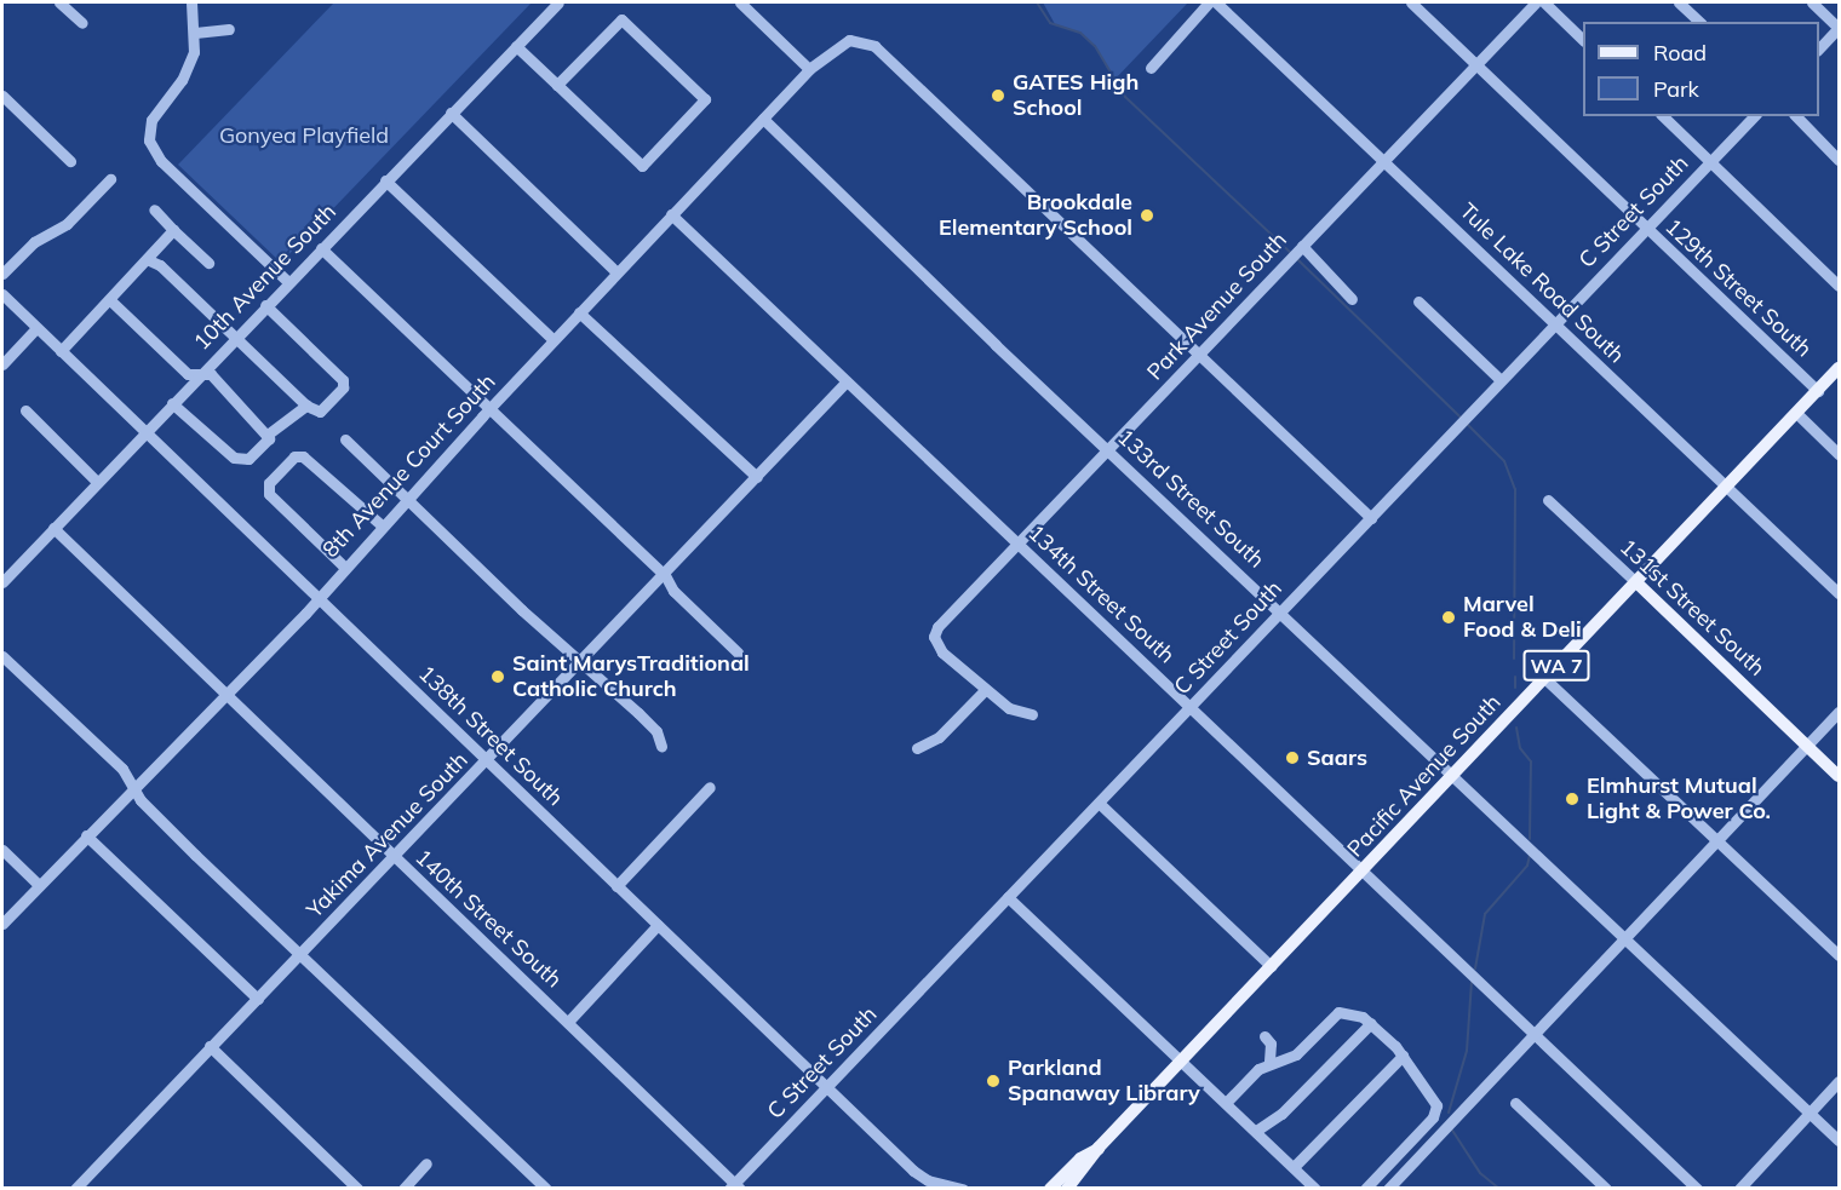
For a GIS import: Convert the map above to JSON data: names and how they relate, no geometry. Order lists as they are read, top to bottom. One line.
{"streets":{"main road":["131st Street South","WA 7","Pacific Avenue South"],"street":["C Street South","10th Avenue South","Tule Lake Road South","129th Street South","Park Avenue South","8th Avenue Court South","133rd Street South","134th Street South","138th Street South","Yakima Avenue South","140th Street South"]},"crossings":[["C Street South","Tule Lake Road South"],["C Street South","129th Street South"],["C Street South","133rd Street South"],["C Street South","134th Street South"],["C Street South","138th Street South"],["C Street South","140th Street South"],["10th Avenue South","138th Street South"],["10th Avenue South","140th Street South"],["Tule Lake Road South","Park Avenue South"],["Tule Lake Road South","Pacific Avenue South"],["129th Street South","Park Avenue South"],["129th Street South","Pacific Avenue South"],["Park Avenue South","8th Avenue Court South"],["Park Avenue South","133rd Street South"],["Park Avenue South","134th Street South"],["8th Avenue Court South","133rd Street South"],["8th Avenue Court South","134th Street South"],["8th Avenue Court South","138th Street South"],["8th Avenue Court South","140th Street South"],["133rd Street South","Pacific Avenue South"],["134th Street South","Pacific Avenue South"],["134th Street South","Yakima Avenue South"],["131st Street South","Pacific Avenue South"],["138th Street South","Yakima Avenue South"],["Yakima Avenue South","140th Street South"]],"parks":["Gonyea Playfield"],"places":["GATES High School","Brookdale Elementary School","Marvel Food & Deli","Saint MarysTraditional Catholic Church","Saars","Elmhurst Mutual Light & Power Co.","Parkland Spanaway Library"],"legend":["Road","Park"]}
